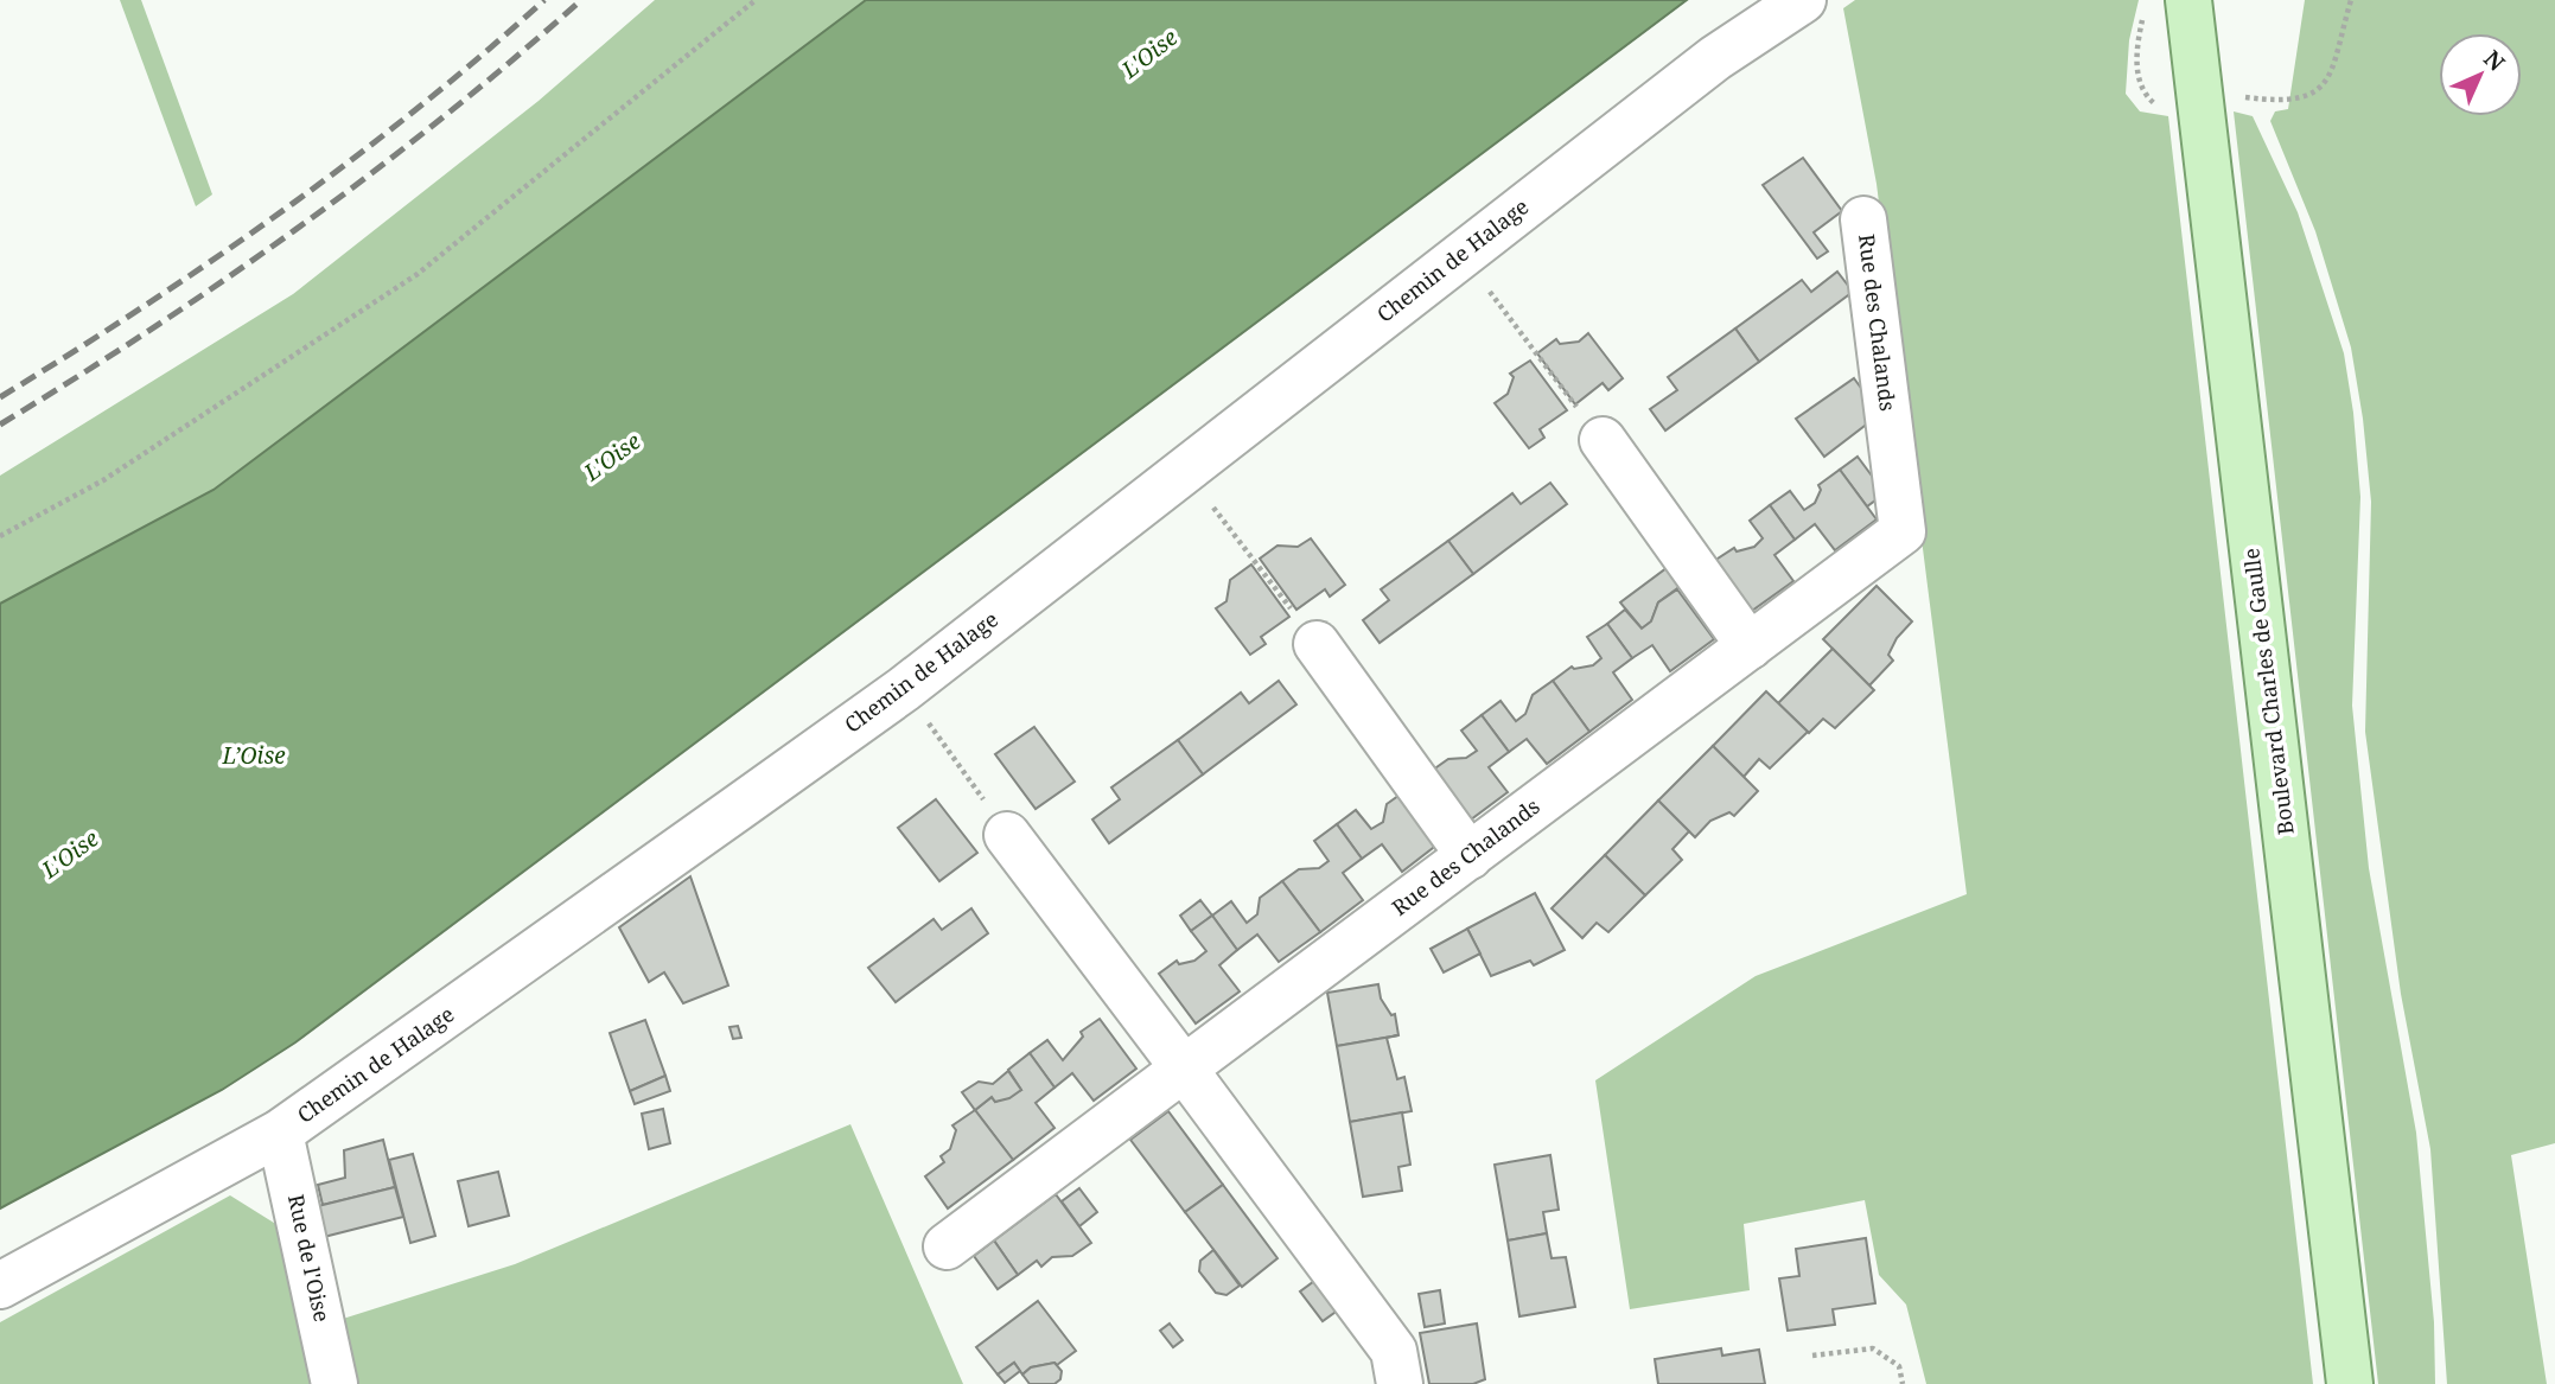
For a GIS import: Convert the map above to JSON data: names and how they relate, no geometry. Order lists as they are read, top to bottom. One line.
{"streets":{"main road":["Boulevard Charles de Gaulle"],"street":["Chemin de Halage","Rue des Chalands","Rue de l'Oise"]},"crossings":[["Chemin de Halage","Rue de l'Oise"]],"water":["L'Oise","L’Oise"],"north":"top right"}
